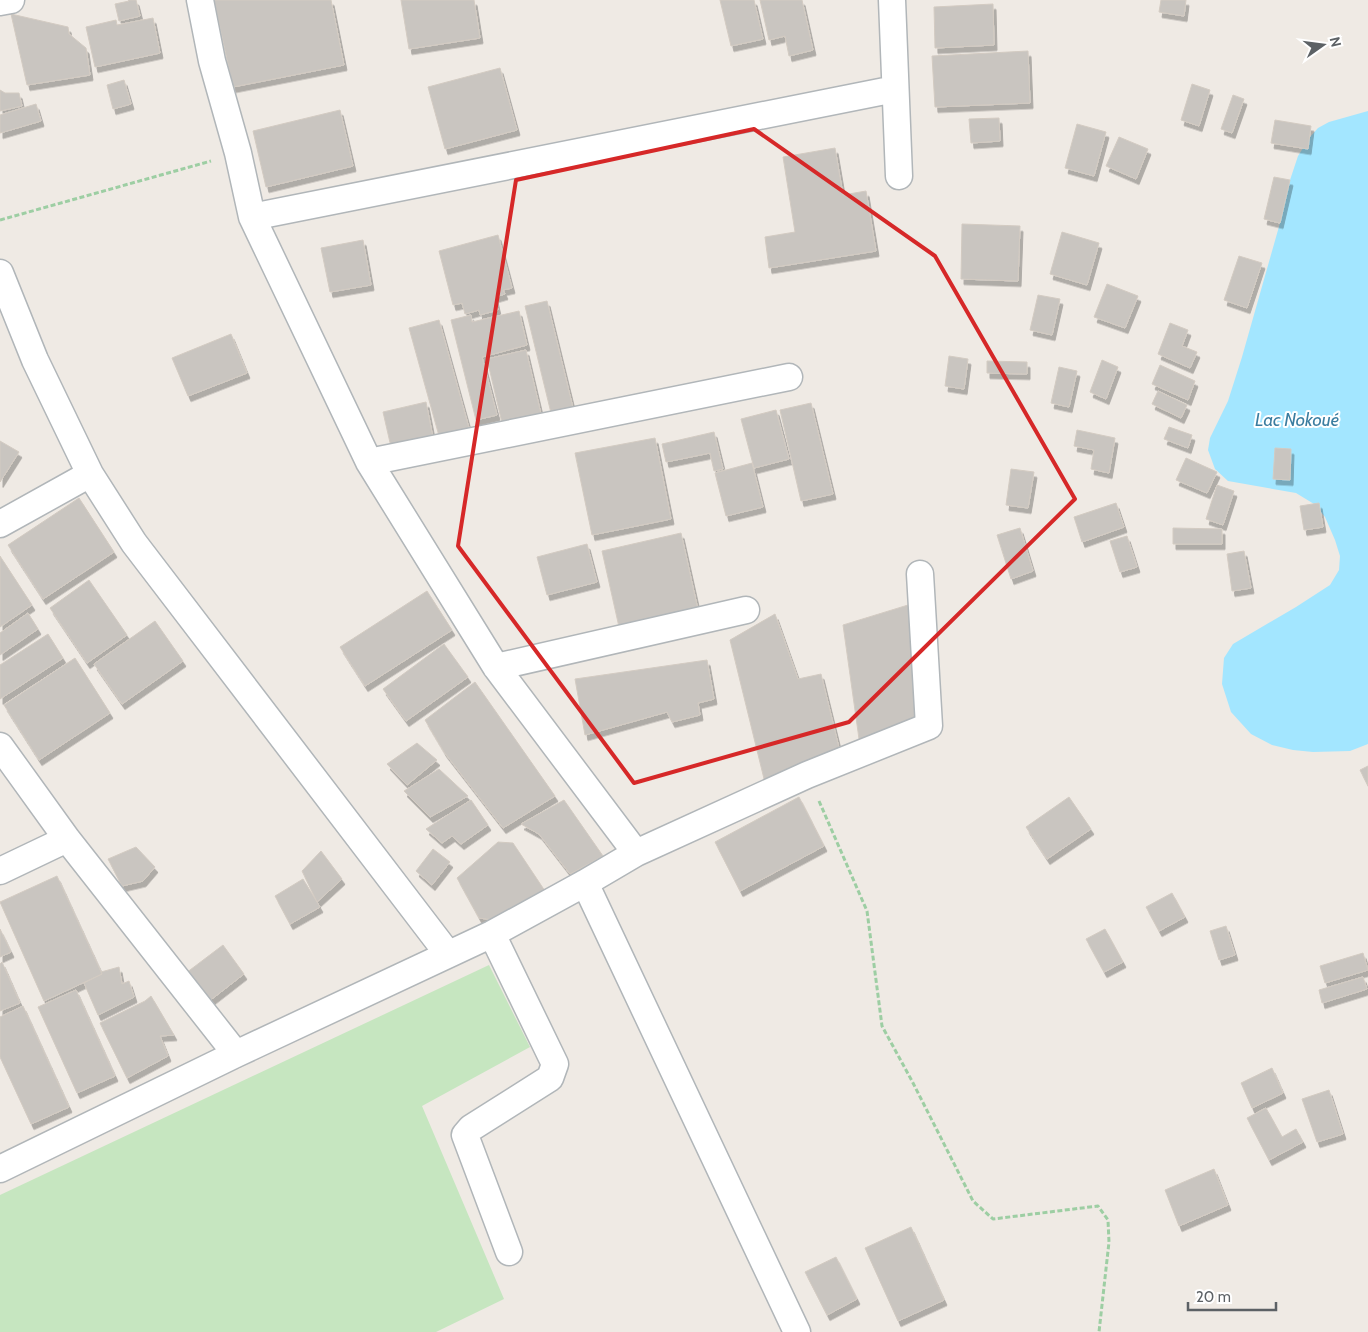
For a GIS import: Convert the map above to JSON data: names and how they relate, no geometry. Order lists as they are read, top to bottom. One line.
{"water":["Lac Nokoué"],"scale_bar":"20 m","north":"right"}
